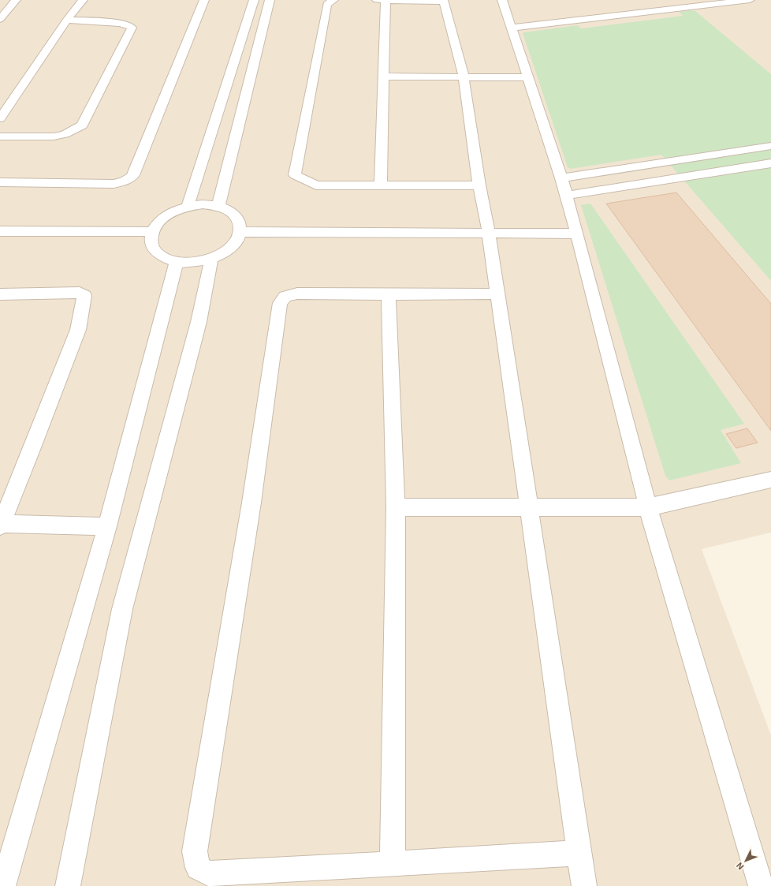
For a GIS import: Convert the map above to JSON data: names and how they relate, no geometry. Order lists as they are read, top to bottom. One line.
{"north":"bottom left"}
